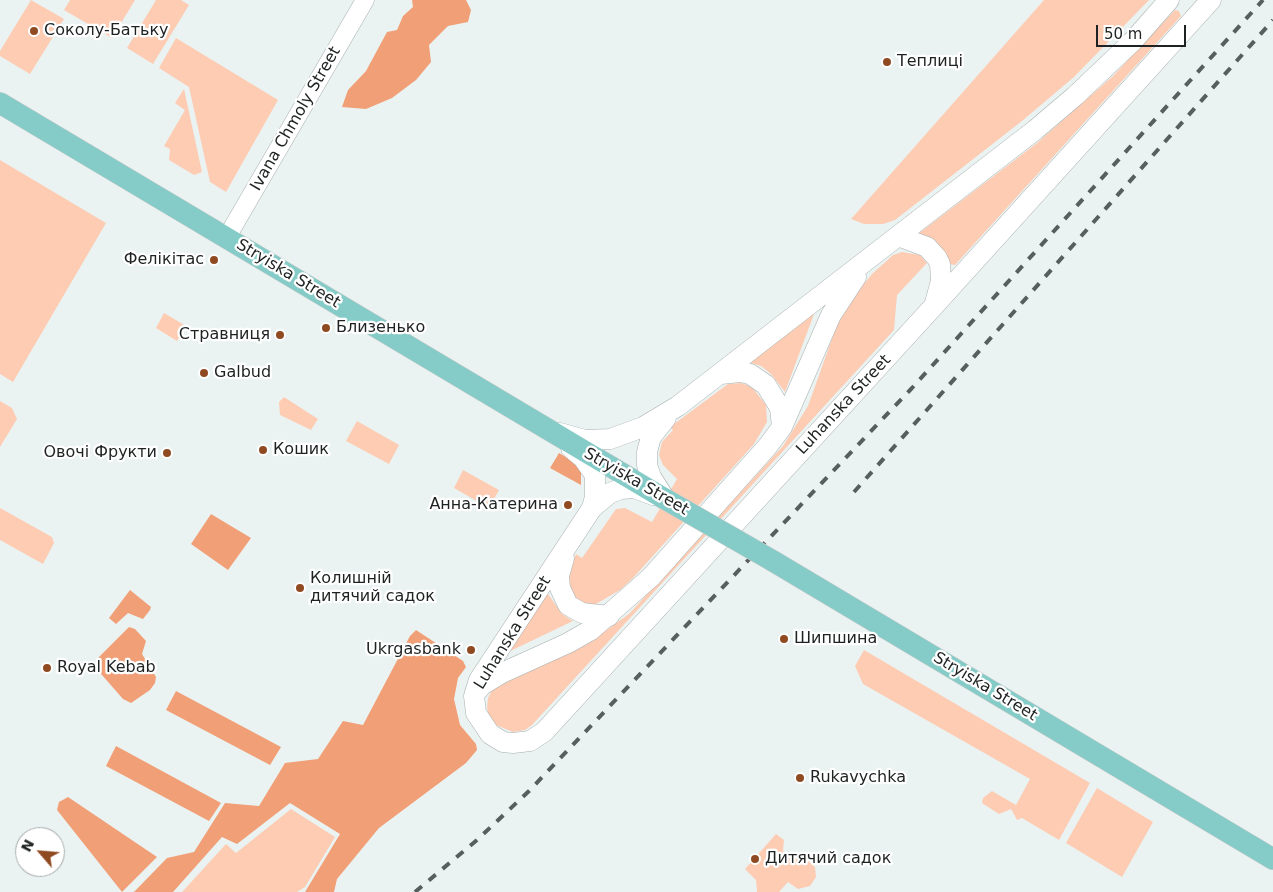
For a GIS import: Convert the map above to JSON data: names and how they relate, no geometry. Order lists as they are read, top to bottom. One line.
{"streets":{"main road":["Stryiska Street","Luhanska Street"],"street":["Ivana Chmoly Street"]},"crossings":[["Ivana Chmoly Street","Stryiska Street"],["Stryiska Street","Luhanska Street"]],"places":["Соколу-Батьку","Теплиці","Фелікітас","Близенько","Стравниця","Galbud","Кошик","Овочі Фрукти","Анна-Катерина","Колишній дитячий садок","Шипшина","Ukrgasbank","Royal Kebab","Rukavychka","Дитячий садок"],"scale_bar":"50 m","north":"top left"}
